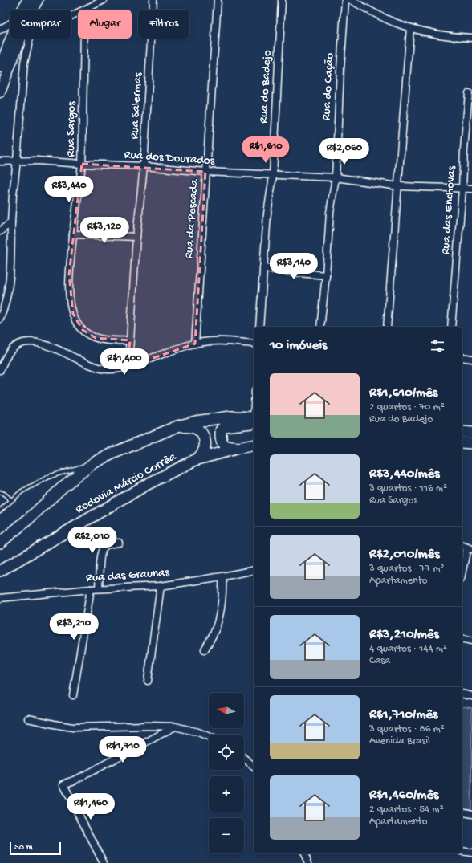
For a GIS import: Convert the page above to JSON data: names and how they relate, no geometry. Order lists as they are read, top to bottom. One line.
{"streets":{"highway":["Rodovia Márcio Corrêa"],"street":["Rua do Badejo","Rua do Cação","Rua Salermas","Rua Sargos","Rua dos Dourados","Rua das Enchovas","Rua da Pescada","Rua das Graunas"]},"crossings":[["Rua do Badejo","Rua dos Dourados"],["Rua do Cação","Rua dos Dourados"],["Rua Salermas","Rua Sargos"],["Rua Salermas","Rua dos Dourados"],["Rua Sargos","Rua dos Dourados"],["Rua dos Dourados","Rua das Enchovas"],["Rua dos Dourados","Rua da Pescada"]],"scale_bar":"50 m","north":"left","page":{"chip":["Comprar","Alugar","Filtros"],"price":["R$1,610","R$2,060","R$3,440","R$3,120","R$3,140","R$1,400","R$2,010","R$3,210","R$1,710","R$1,460"],"heading":"10 imóveis","list":[{"name":"R$1,610/mês","note":"2 quartos · 70 m² · Rua do Badejo"},{"name":"R$3,440/mês","note":"3 quartos · 116 m² · Rua Sargos"},{"name":"R$2,010/mês","note":"3 quartos · 77 m² · Apartamento"},{"name":"R$3,210/mês","note":"4 quartos · 144 m² · Casa"},{"name":"R$1,710/mês","note":"3 quartos · 86 m² · Avenida Brasil"},{"name":"R$1,460/mês","note":"2 quartos · 54 m² · Apartamento"}],"map_buttons":["+","−"],"scale":"50 m"}}
